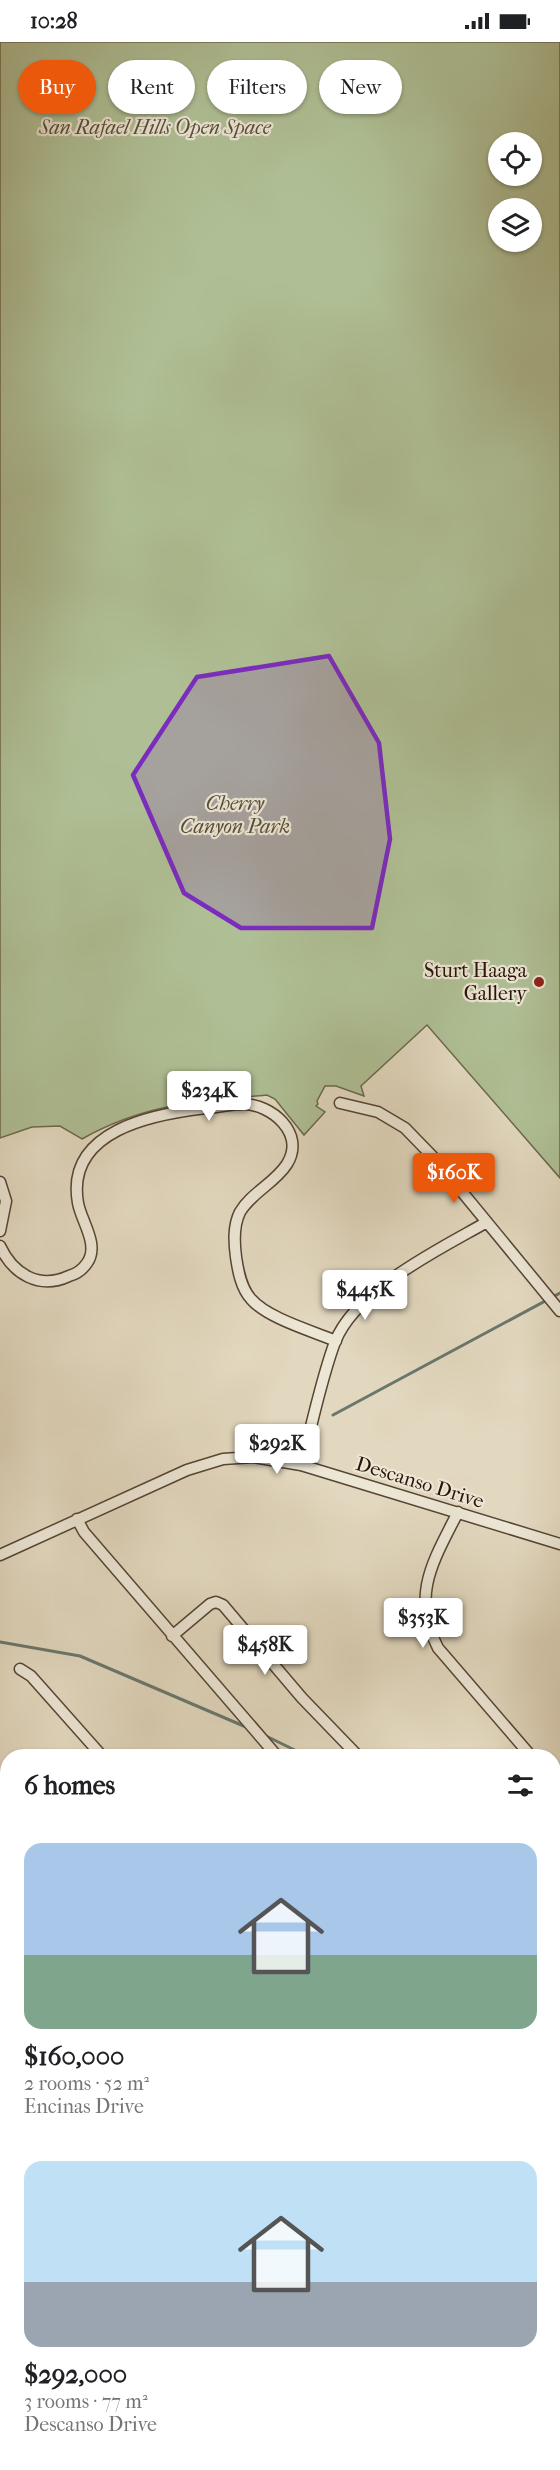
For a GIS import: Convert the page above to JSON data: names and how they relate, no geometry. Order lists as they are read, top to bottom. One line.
{"streets":{"street":["Descanso Drive"]},"parks":["San Rafael Hills Open Space","Cherry Canyon Park"],"places":["Sturt Haaga Gallery"],"page":{"status":"10:28","chip":["Buy","Rent","Filters","New"],"price":["$234K","$160K","$445K","$292K","$353K","$458K"],"heading":"6 homes","list":[{"name":"$160,000","note":"2 rooms · 52 m² · Encinas Drive"},{"name":"$292,000","note":"3 rooms · 77 m² · Descanso Drive"}]}}
